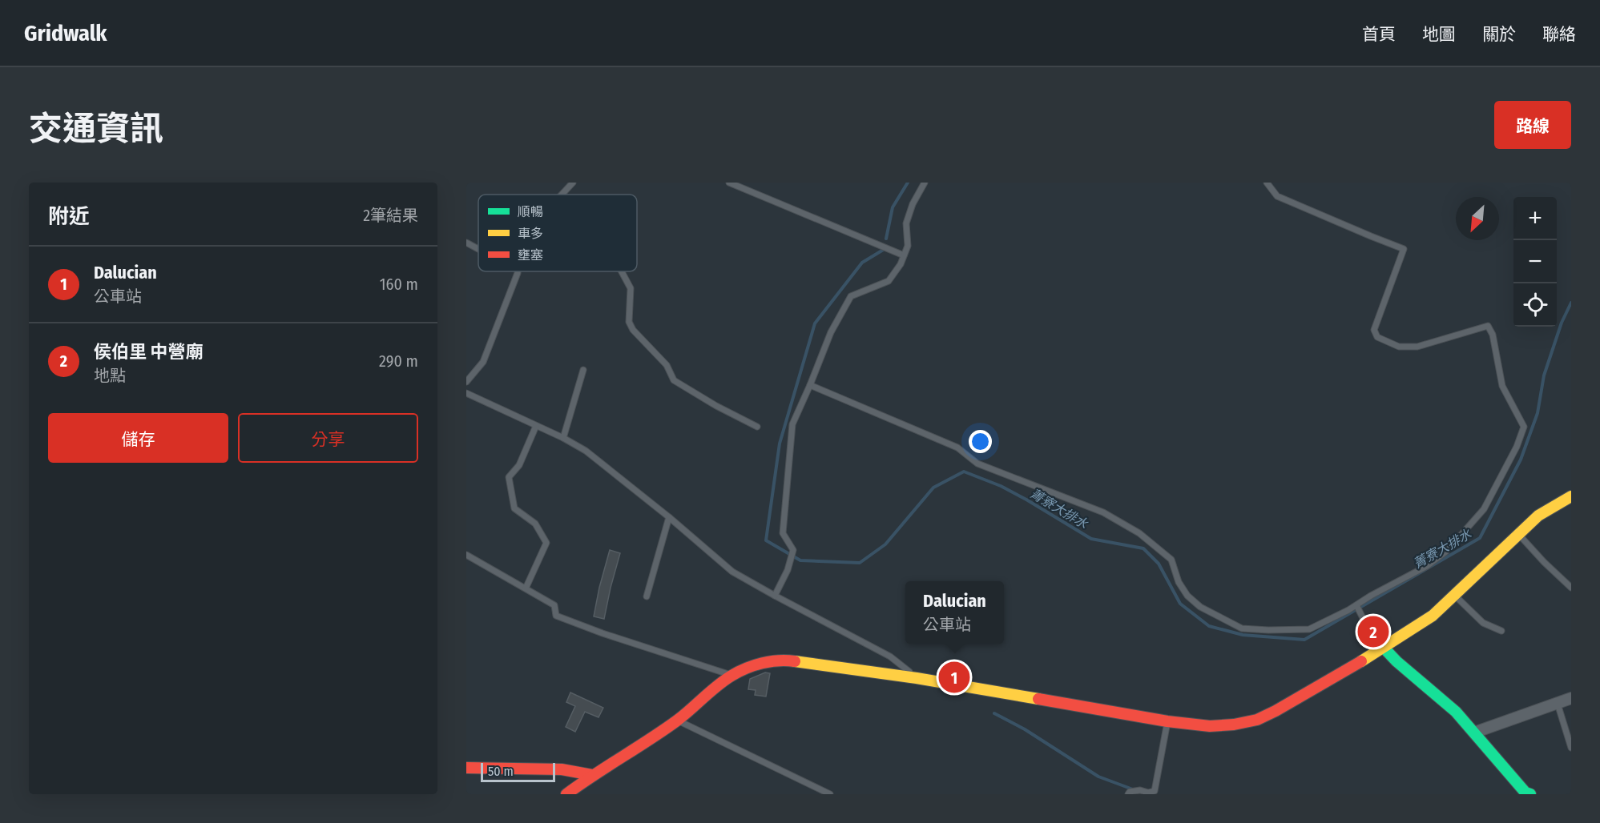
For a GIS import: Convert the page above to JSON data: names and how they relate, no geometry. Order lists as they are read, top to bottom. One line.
{"water":["菁寮大排水"],"legend":["順暢","車多","壅塞"],"scale_bar":"50 m","north":"bottom left","page":{"header":"Gridwalk","nav":["首頁","地圖","關於","聯絡"],"title":"交通資訊","buttons":["路線",["儲存","分享"]],"heading":["附近","2筆結果"],"map_buttons":["+","−"],"list":[{"mark":"1","name":"Dalucian","note":"公車站","value":"160 m"},{"mark":"2","name":"侯伯里 中營廟","note":"地點","value":"290 m"}],"popup":["Dalucian","公車站"],"pins":["2","1"],"scale":"50 m"}}
